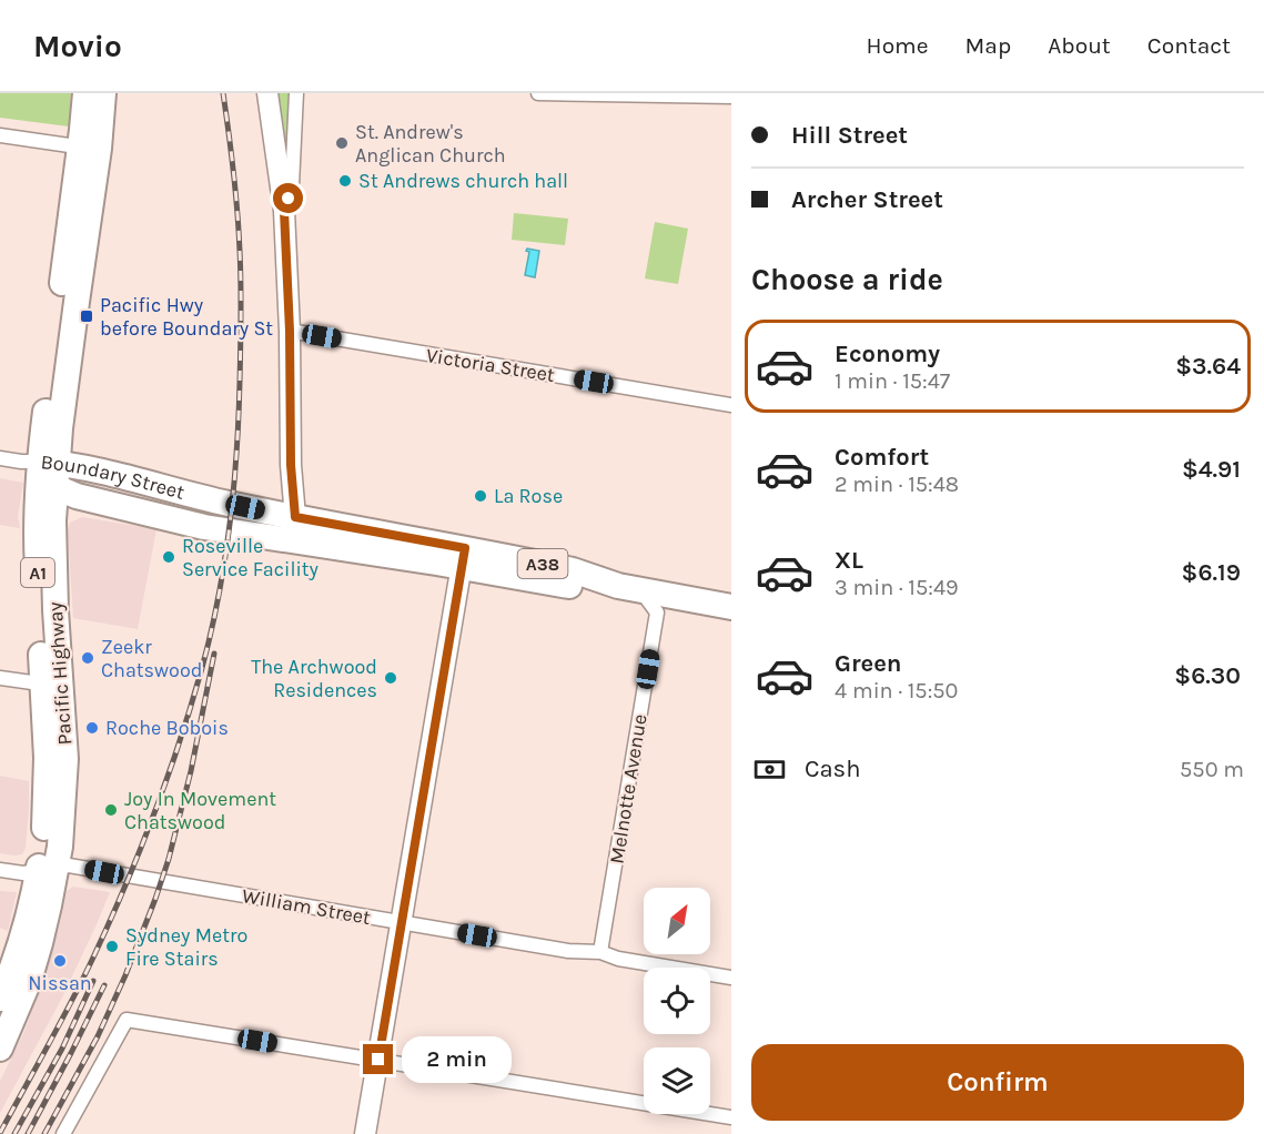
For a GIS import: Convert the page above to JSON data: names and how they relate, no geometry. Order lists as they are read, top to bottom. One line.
{"streets":{"highway":["Boundary Street","A38","A1","Pacific Highway"],"street":["Victoria Street","Melnotte Avenue","William Street"]},"crossings":[["Boundary Street","Pacific Highway"],["Boundary Street","Melnotte Avenue"],["Pacific Highway","William Street"],["Melnotte Avenue","William Street"]],"places":{"other":["St. Andrew's Anglican Church","St Andrews church hall","La Rose","Roseville Service Facility","Zeekr Chatswood","The Archwood Residences","Roche Bobois","Joy In Movement Chatswood","Sydney Metro Fire Stairs","Nissan"],"transit":["Pacific Hwy before Boundary St"]},"north":"top right","page":{"header":"Movio","nav":["Home","Map","About","Contact"],"banner":["Hill Street","Archer Street"],"heading":"Choose a ride","list":[{"name":"Economy","note":"1 min · 15:47","value":"$3.64"},{"name":"Comfort","note":"2 min · 15:48","value":"$4.91"},{"name":"XL","note":"3 min · 15:49","value":"$6.19"},{"name":"Green","note":"4 min · 15:50","value":"$6.30"}],"pay":["Cash","550 m"],"buttons":"Confirm","bubble":"2 min"}}
